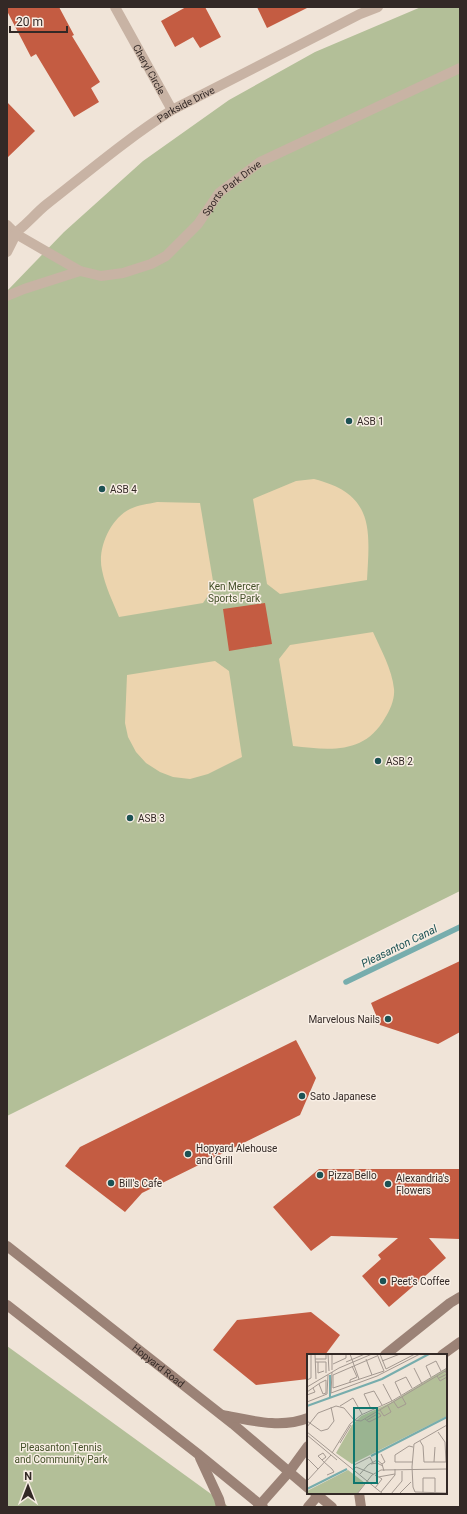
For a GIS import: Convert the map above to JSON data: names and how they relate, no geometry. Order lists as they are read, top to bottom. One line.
{"streets":{"main road":["Hopyard Road"],"street":["Cheryl Circle","Parkside Drive","Sports Park Drive"]},"crossings":[["Cheryl Circle","Parkside Drive"],["Parkside Drive","Sports Park Drive"]],"water":["Pleasanton Canal"],"parks":["Ken Mercer Sports Park","Pleasanton Tennis and Community Park"],"places":["ASB 1","ASB 4","ASB 2","ASB 3","Marvelous Nails","Sato Japanese","Hopyard Alehouse and Grill","Pizza Bello","Bill's Cafe","Alexandria's Flowers","Peet's Coffee"],"scale_bar":"20 m","north":"top"}
